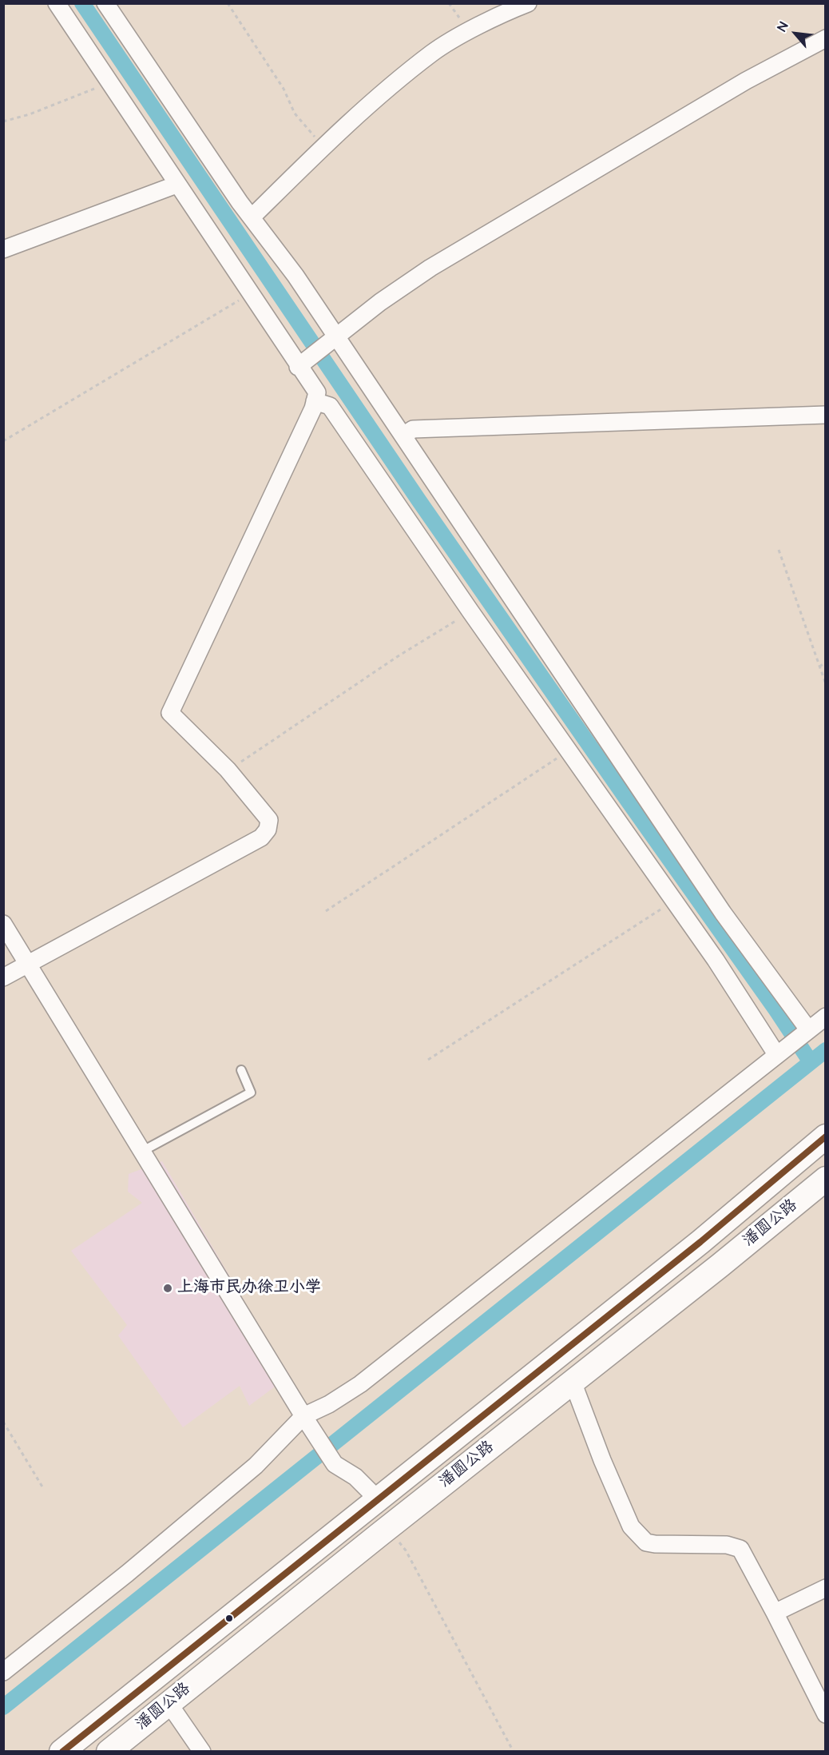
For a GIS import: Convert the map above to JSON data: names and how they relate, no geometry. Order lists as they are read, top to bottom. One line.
{"streets":{"main road":["潘圆公路"]},"places":["上海市民办徐卫小学"],"north":"top left"}
